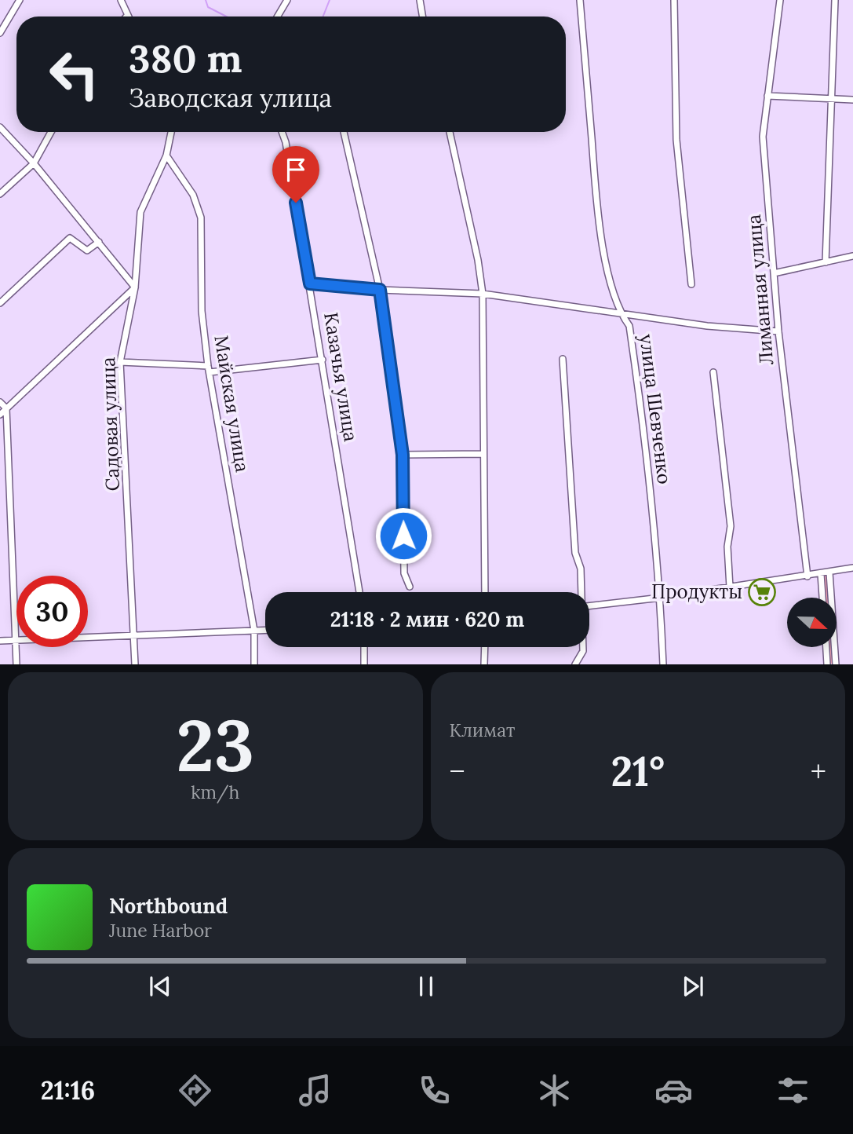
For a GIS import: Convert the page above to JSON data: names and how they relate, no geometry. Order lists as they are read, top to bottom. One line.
{"streets":{"street":["Лиманная улица","Казачья улица","Майская улица","улица Шевченко","Садовая улица"]},"crossings":[["Майская улица","Садовая улица"]],"places":{"supermarket":["Продукты"]},"north":"right","page":{"turn":["380 m","Заводская улица"],"limit":"30","trip":"21:18 · 2 мин · 620 m","tile":[["23","km/h"],"Климат"],"heat":["−","21°","+"],"song":["Northbound","June Harbor"],"tabs":"21:16"}}
